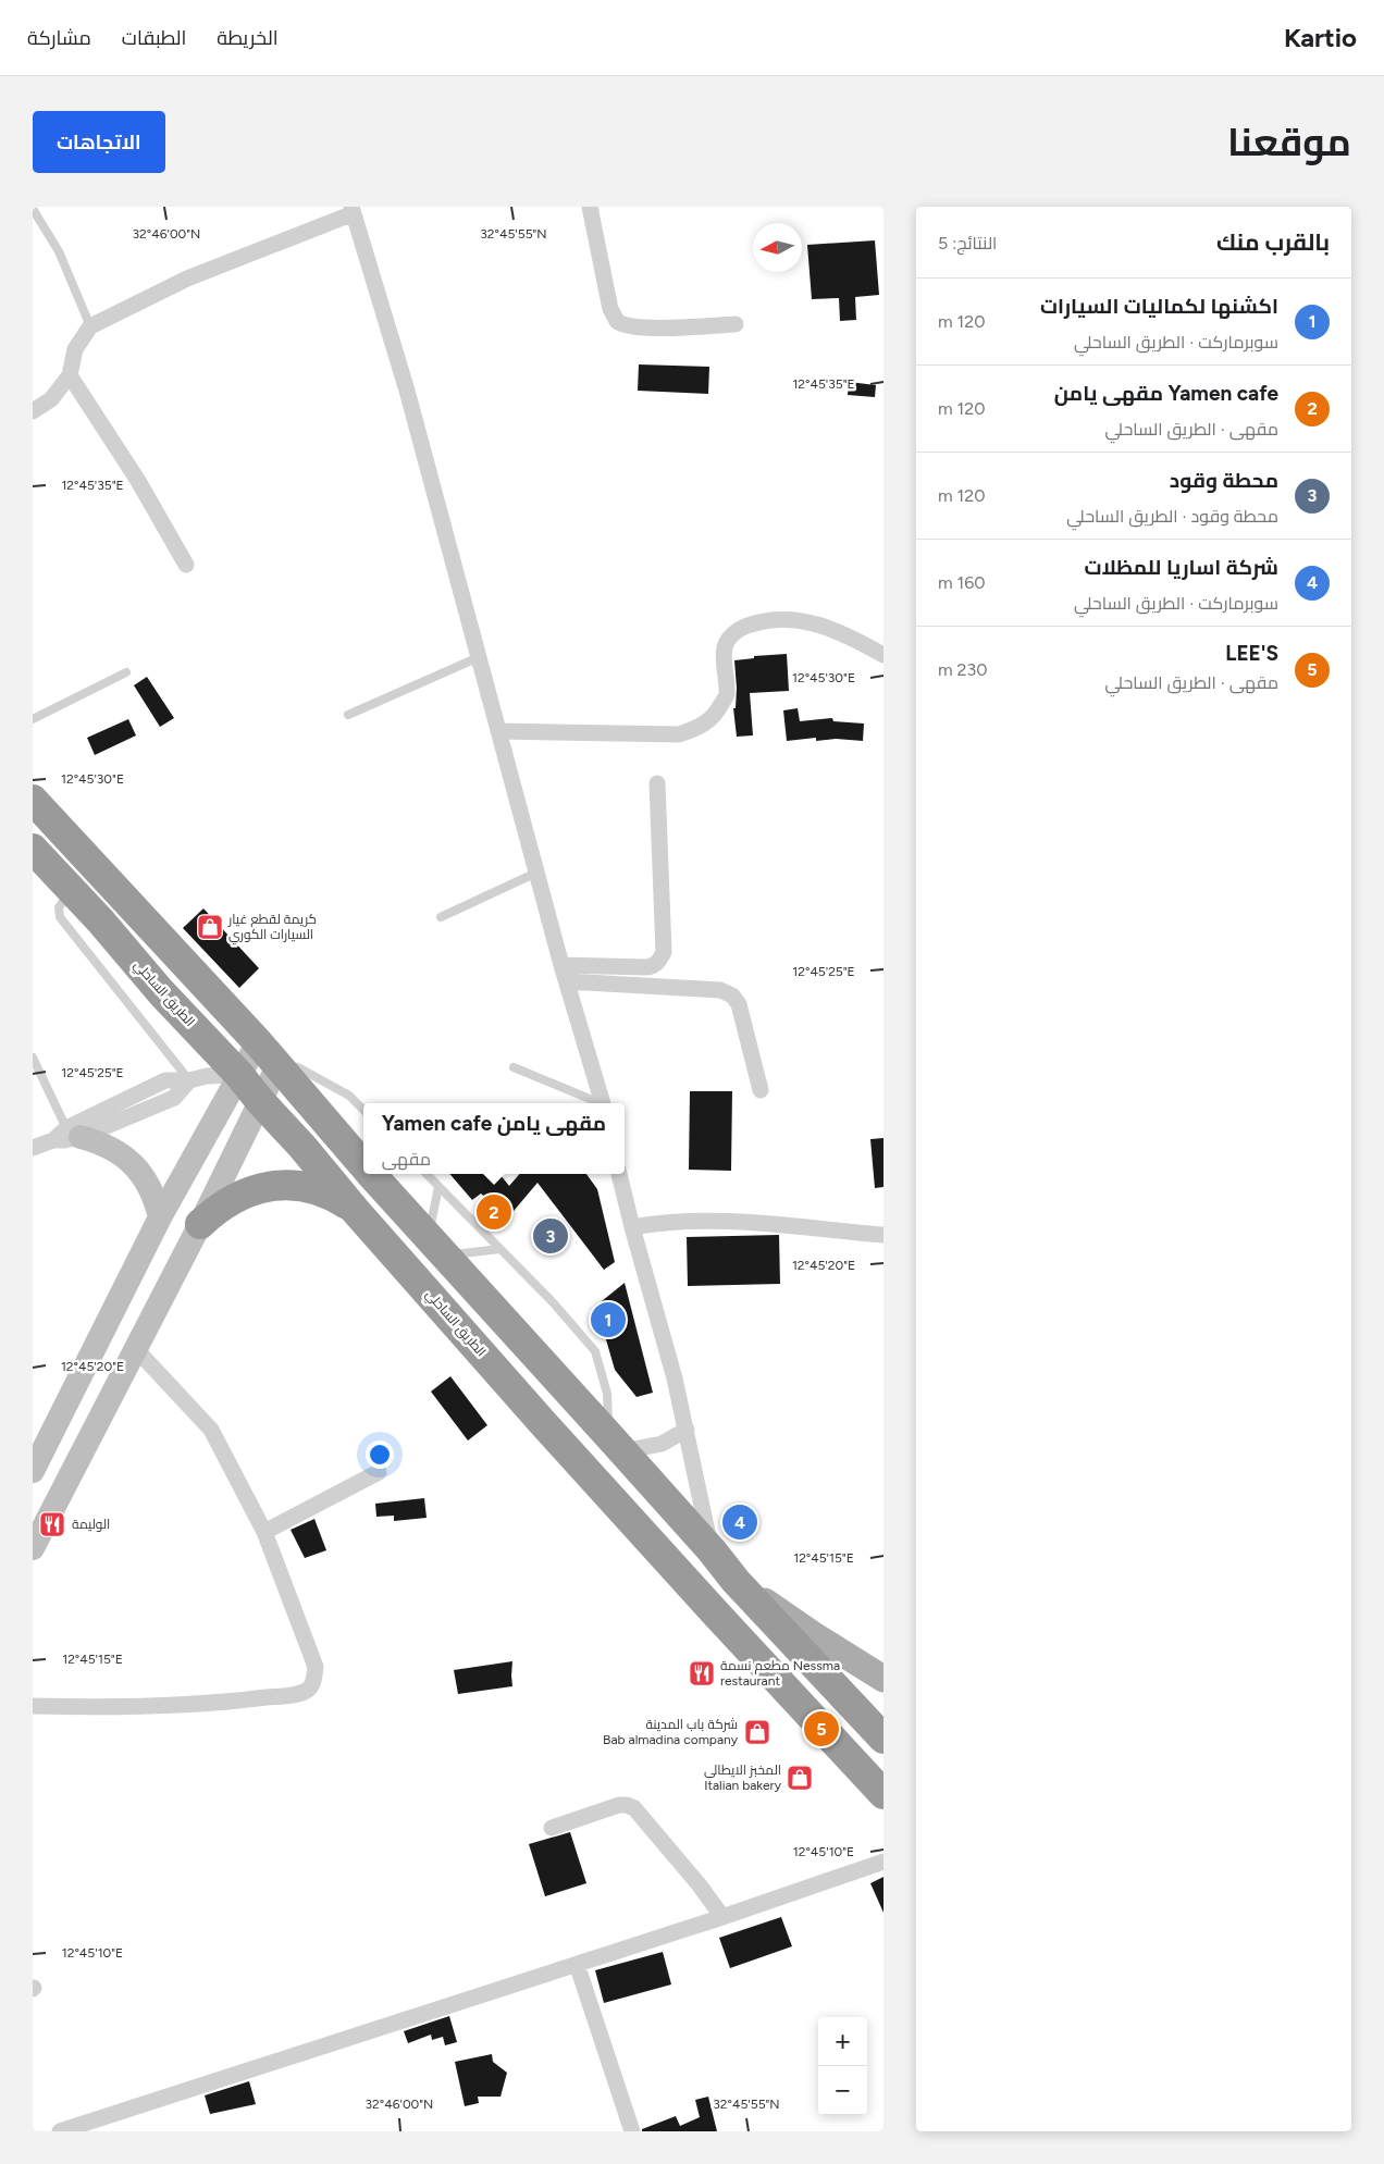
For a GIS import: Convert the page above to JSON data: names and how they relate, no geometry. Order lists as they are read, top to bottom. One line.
{"streets":{"highway":["الطريق الساحلي"]},"places":{"shop":["كريمة لقطع غيار السيارات الكوري","شركة باب المدينة Bab almadina company","المخبز الايطالي Italian bakery"],"restaurant":["الوليمة","مطعم نسمة Nessma restaurant"]},"north":"left","page":{"header":"Kartio","nav":["الخريطة","الطبقات","مشاركة"],"title":"موقعنا","buttons":"الاتجاهات","heading":["بالقرب منك","النتائج: 5"],"list":[{"mark":"1","name":"اكشنها لكماليات السيارات","note":"سوبرماركت · الطريق الساحلي","value":"120 m"},{"mark":"2","name":"Yamen cafe مقهى يامن","note":"مقهى · الطريق الساحلي","value":"120 m"},{"mark":"3","name":"محطة وقود","note":"محطة وقود · الطريق الساحلي","value":"120 m"},{"mark":"4","name":"شركة اساريا للمظلات","note":"سوبرماركت · الطريق الساحلي","value":"160 m"},{"mark":"5","name":"LEE'S","note":"مقهى · الطريق الساحلي","value":"230 m"}],"popup":["Yamen cafe مقهى يامن","مقهى"],"pins":["2","3","1","4","5"],"map_buttons":["+","−"]},"coordinates":["32°46'00\"N","32°45'55\"N","12°45'35\"E","12°45'30\"E","12°45'25\"E","12°45'20\"E","12°45'15\"E","12°45'10\"E"]}
